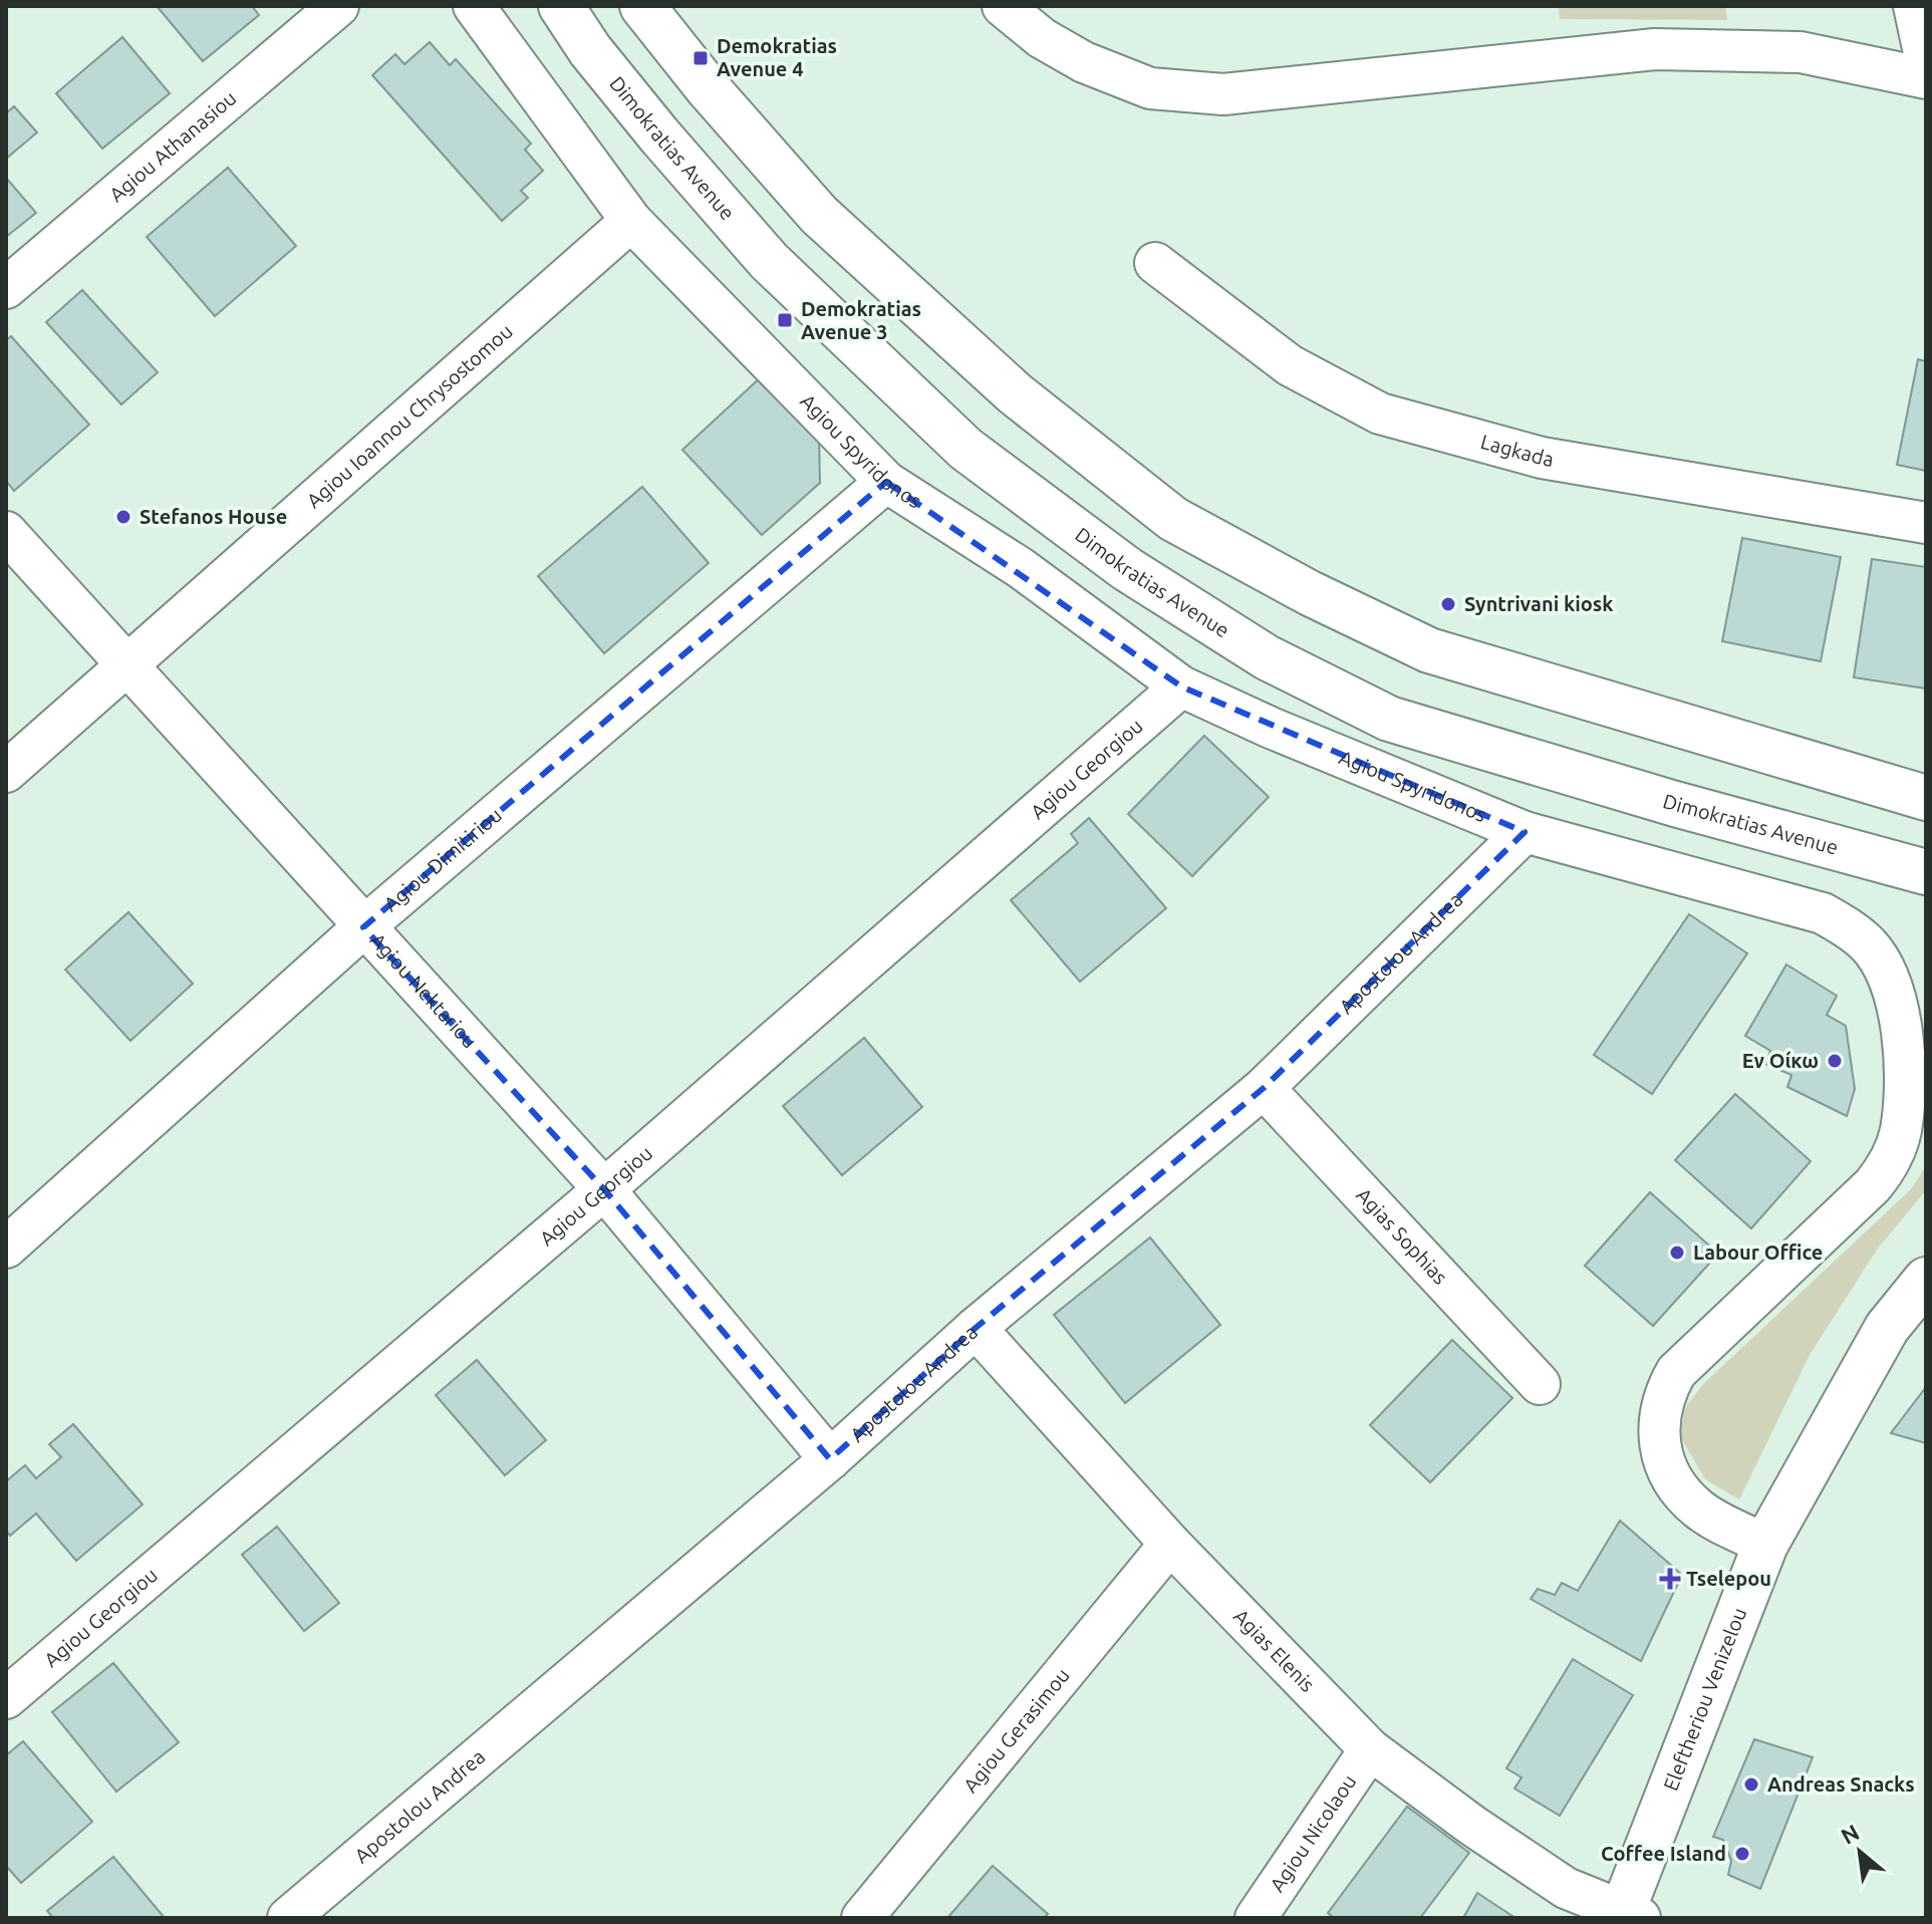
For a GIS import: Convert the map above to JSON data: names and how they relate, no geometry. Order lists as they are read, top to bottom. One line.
{"streets":{"main road":["Dimokratias Avenue","Eleftheriou Venizelou"],"street":["Agiou Athanasiou","Agiou Ioannou Chrysostomou","Agiou Spyridonos","Lagkada","Agiou Georgiou","Agiou Dimitiriou","Apostolou Andrea","Agiou Nektariou","Agias Sophias","Agias Elenis","Agiou Gerasimou","Agiou Nicolaou"]},"crossings":[["Agiou Ioannou Chrysostomou","Agiou Spyridonos"],["Agiou Ioannou Chrysostomou","Agiou Nektariou"],["Agiou Spyridonos","Agiou Georgiou"],["Agiou Spyridonos","Agiou Dimitiriou"],["Agiou Spyridonos","Apostolou Andrea"],["Agiou Spyridonos","Eleftheriou Venizelou"],["Agiou Georgiou","Agiou Nektariou"],["Agiou Dimitiriou","Agiou Nektariou"],["Apostolou Andrea","Agiou Nektariou"],["Apostolou Andrea","Agias Sophias"],["Apostolou Andrea","Agias Elenis"],["Agias Elenis","Eleftheriou Venizelou"],["Agias Elenis","Agiou Gerasimou"],["Agias Elenis","Agiou Nicolaou"]],"places":{"transit":["Demokratias Avenue 4","Demokratias Avenue 3"],"other":["Stefanos House","Syntrivani kiosk","Εν Οίκω","Labour Office","Andreas Snacks","Coffee Island"],"health":["Tselepou"]},"north":"top left"}
